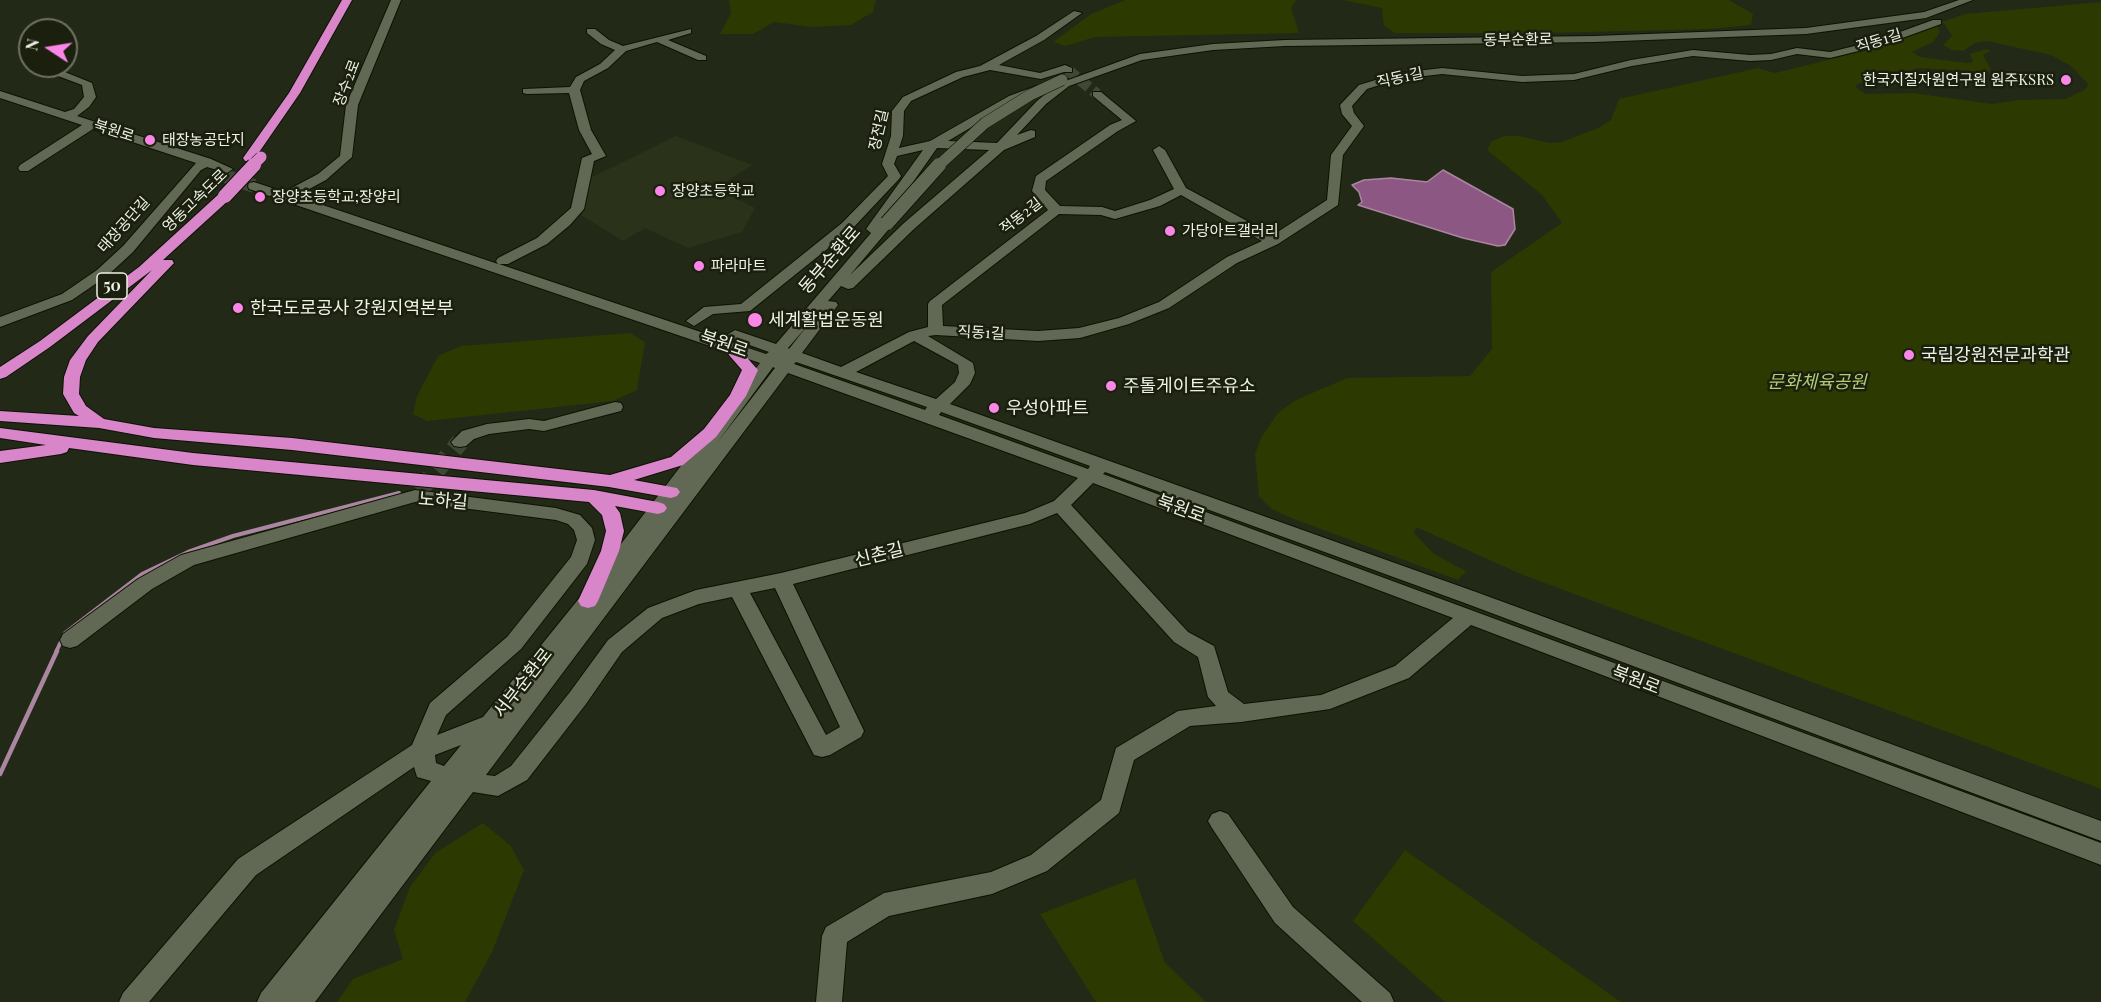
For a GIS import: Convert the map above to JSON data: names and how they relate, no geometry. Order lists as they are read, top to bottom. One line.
{"streets":{"highway":["영동고속도로","50"],"street":["동부순환로","직동1길","장수2로","장전길","북원로","적동2길","태장공단길","노하길","신촌길","서부순환로"]},"crossings":[["동부순환로","직동1길"],["동부순환로","북원로"],["동부순환로","서부순환로"],["직동1길","북원로"],["직동1길","적동2길"],["장수2로","북원로"],["장전길","북원로"],["북원로","태장공단길"],["북원로","신촌길"],["북원로","서부순환로"],["노하길","신촌길"],["신촌길","서부순환로"]],"parks":["문화체육공원"],"places":["한국지질자원연구원 원주KSRS","태장농공단지","장양초등학교","장양초등학교;장양리","가당아트갤러리","파라마트","한국도로공사 강원지역본부","세계활법운동원","국립강원전문과학관","주톨게이트주유소","우성아파트"],"north":"left"}
